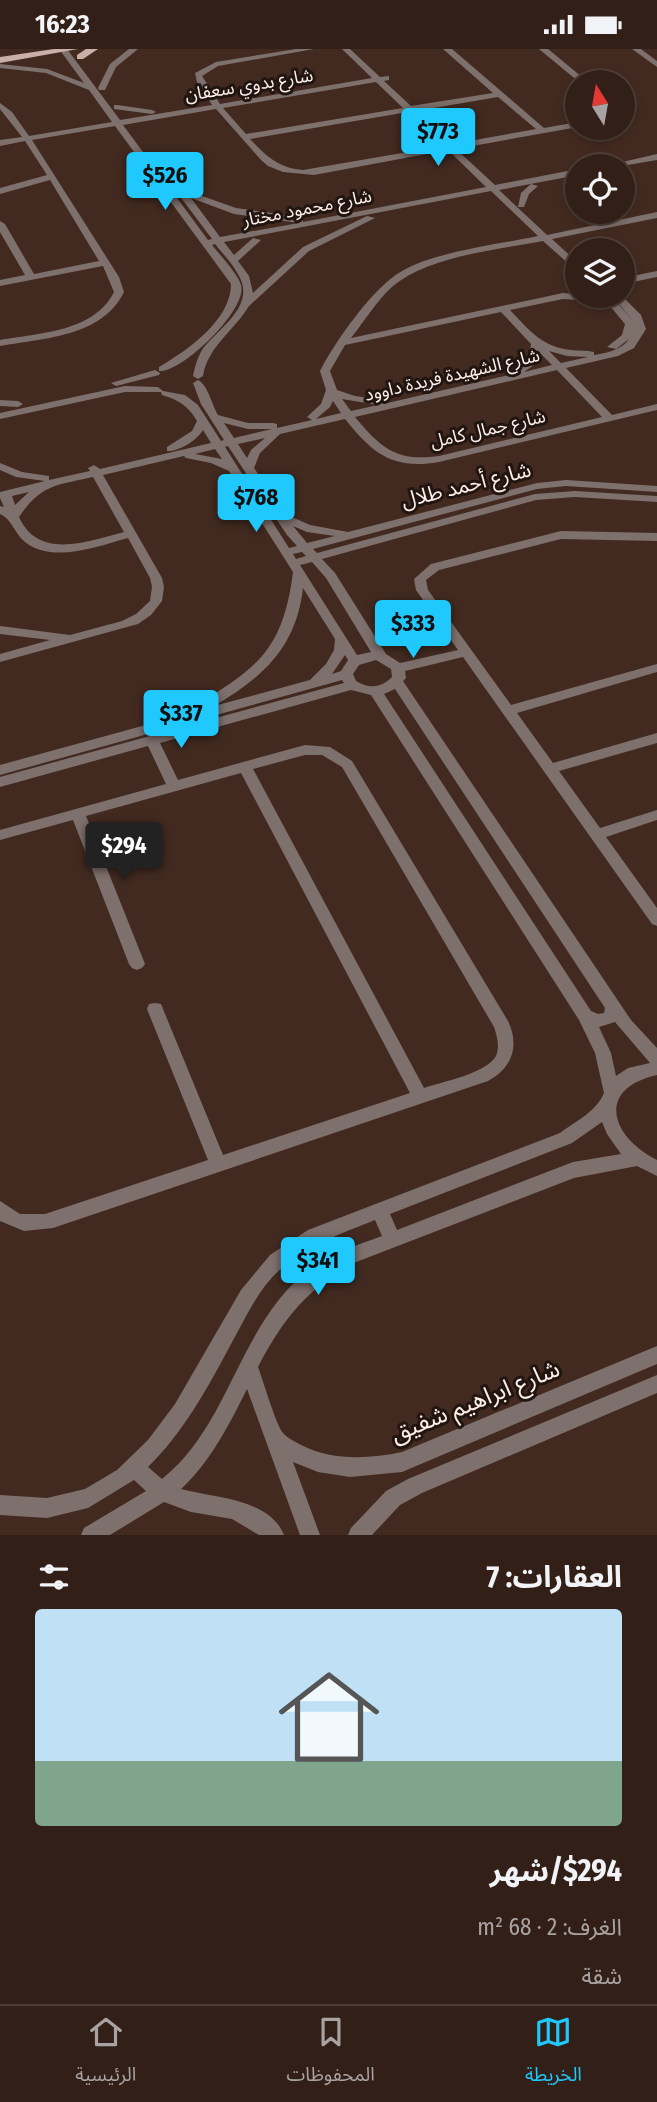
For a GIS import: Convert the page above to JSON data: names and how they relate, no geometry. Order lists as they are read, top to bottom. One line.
{"streets":{"street":["شارع بدوي سعفان","شارع محمود مختار","شارع الشهيدة فريدة داوود","شارع جمال كامل","شارع أحمد طلال","شارع ابراهيم شفيق"]},"crossings":[["شارع الشهيدة فريدة داوود","شارع جمال كامل"]],"north":"top","page":{"status":"16:23","price":["$773","$526","$768","$333","$337","$294","$341"],"heading":"العقارات: 7","list":[{"name":"$294/شهر","note":"الغرف: 2 · 68 m² · شقة"}],"tabs":["الخريطة","المحفوظات","الرئيسية"]}}
